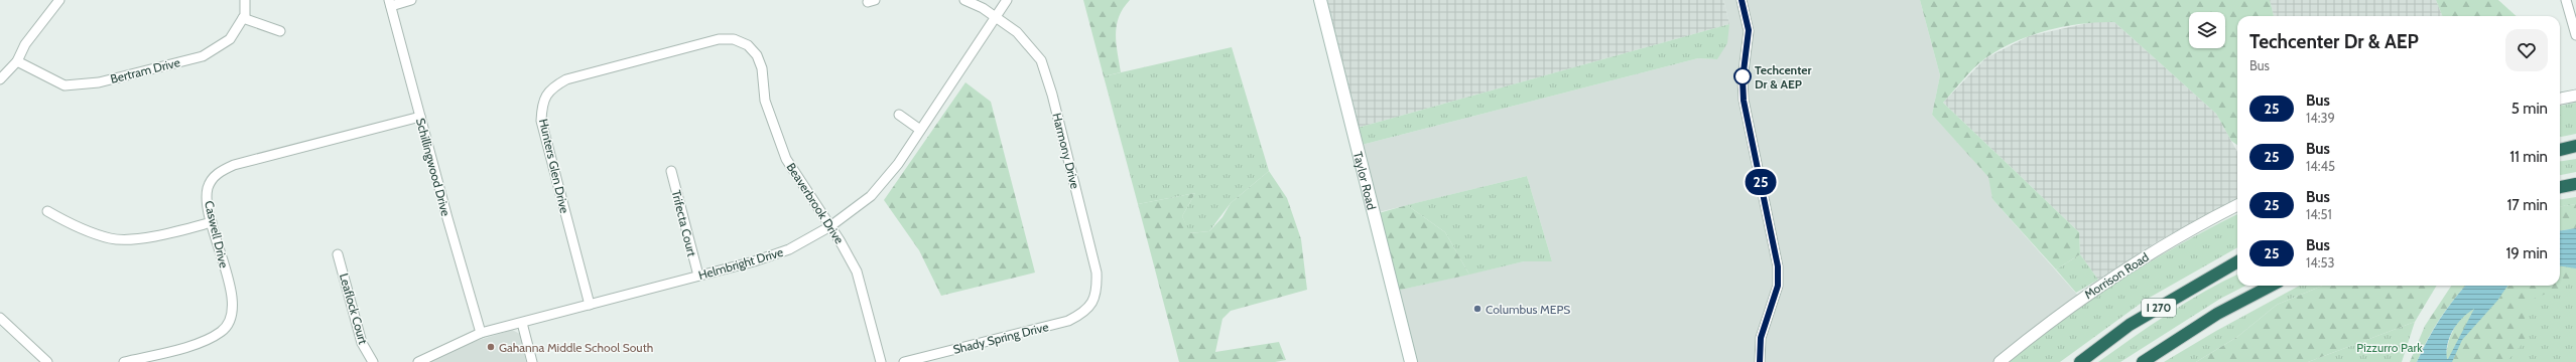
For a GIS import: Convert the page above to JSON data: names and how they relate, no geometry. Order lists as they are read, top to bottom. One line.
{"streets":{"highway":["I 270"],"main road":["Taylor Road"],"street":["Bertram Drive","Harmony Drive","Hunters Glen Drive","Schillingwood Drive","Beaverbrook Drive","Trifecta Court","Caswell Drive","Helmbright Drive","Morrison Road","Leaflock Court","Shady Spring Drive"]},"crossings":[["Harmony Drive","Helmbright Drive"],["Harmony Drive","Shady Spring Drive"],["Hunters Glen Drive","Beaverbrook Drive"],["Hunters Glen Drive","Helmbright Drive"],["Schillingwood Drive","Caswell Drive"],["Schillingwood Drive","Helmbright Drive"],["Beaverbrook Drive","Helmbright Drive"],["Trifecta Court","Helmbright Drive"]],"parks":["Pizzurro Park"],"places":["Techcenter Dr & AEP","Columbus MEPS","Gahanna Middle School South"],"lines":["bus line 25"],"page":{"on_map":"25","heading":["Techcenter Dr & AEP","Bus"],"list":[{"mark":"25","name":"Bus","note":"14:39","value":"5 min"},{"mark":"25","name":"Bus","note":"14:45","value":"11 min"},{"mark":"25","name":"Bus","note":"14:51","value":"17 min"},{"mark":"25","name":"Bus","note":"14:53","value":"19 min"}]}}
